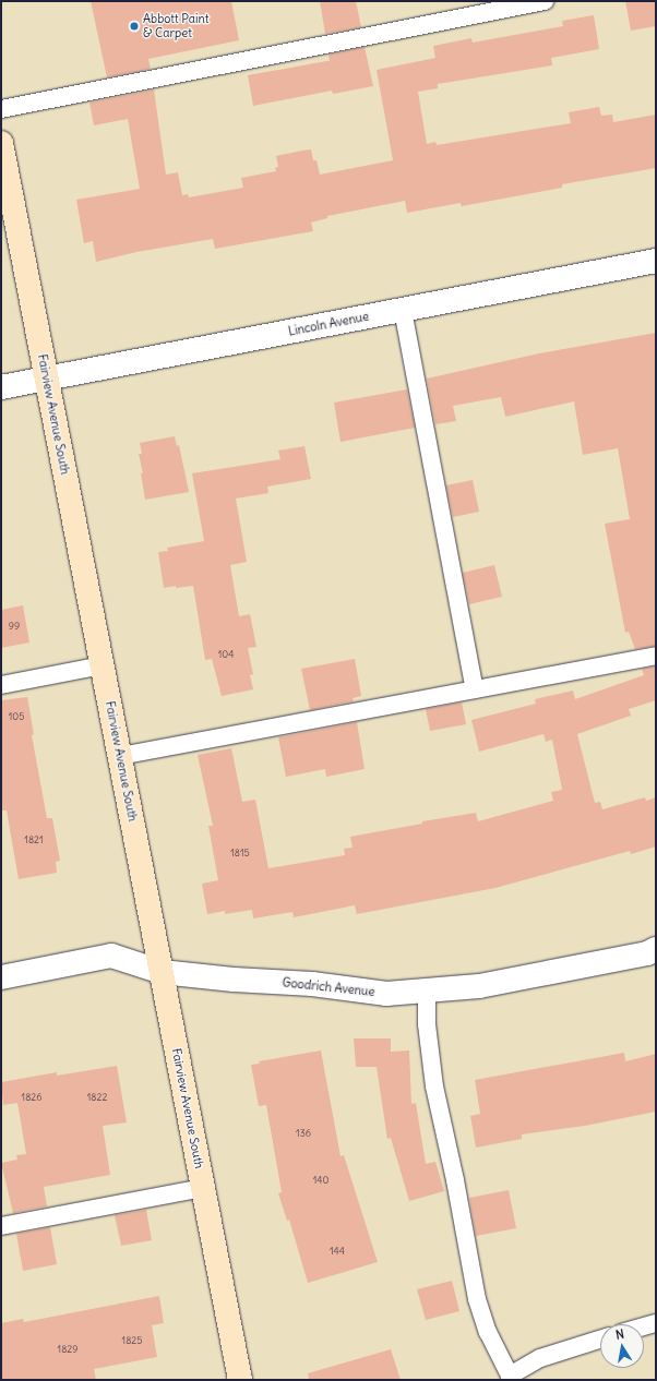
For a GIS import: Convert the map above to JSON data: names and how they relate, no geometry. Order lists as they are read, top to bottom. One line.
{"streets":{"street":["Lincoln Avenue","Fairview Avenue South","Goodrich Avenue"]},"crossings":[["Lincoln Avenue","Fairview Avenue South"],["Fairview Avenue South","Goodrich Avenue"]],"places":["Abbott Paint & Carpet"],"house_numbers":["99","104","105","1821","1815","1826","1822","136","140","144","1825","1829"],"north":"top"}
